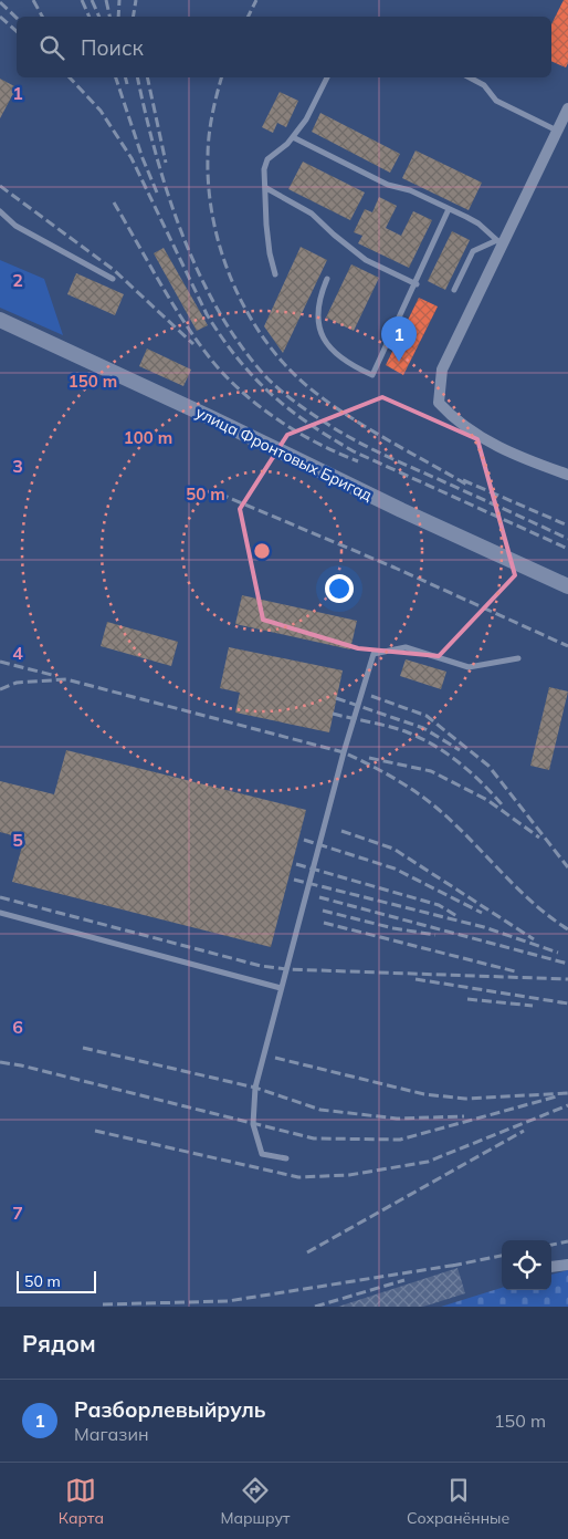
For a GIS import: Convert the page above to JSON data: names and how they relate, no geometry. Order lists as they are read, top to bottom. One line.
{"streets":{"main road":["улица Фронтовых Бригад"]},"scale_bar":"50 m","page":{"search":"Поиск","pins":"1","scale":"50 m","heading":"Рядом","list":[{"mark":"1","name":"Разборлевыйруль","note":"Магазин","value":"150 m"}],"nav":["Карта","Маршрут","Сохранённые"]},"grid":{"rows":["1","2","3","4","5","6","7"]},"rings":["150 m","100 m","50 m"]}
